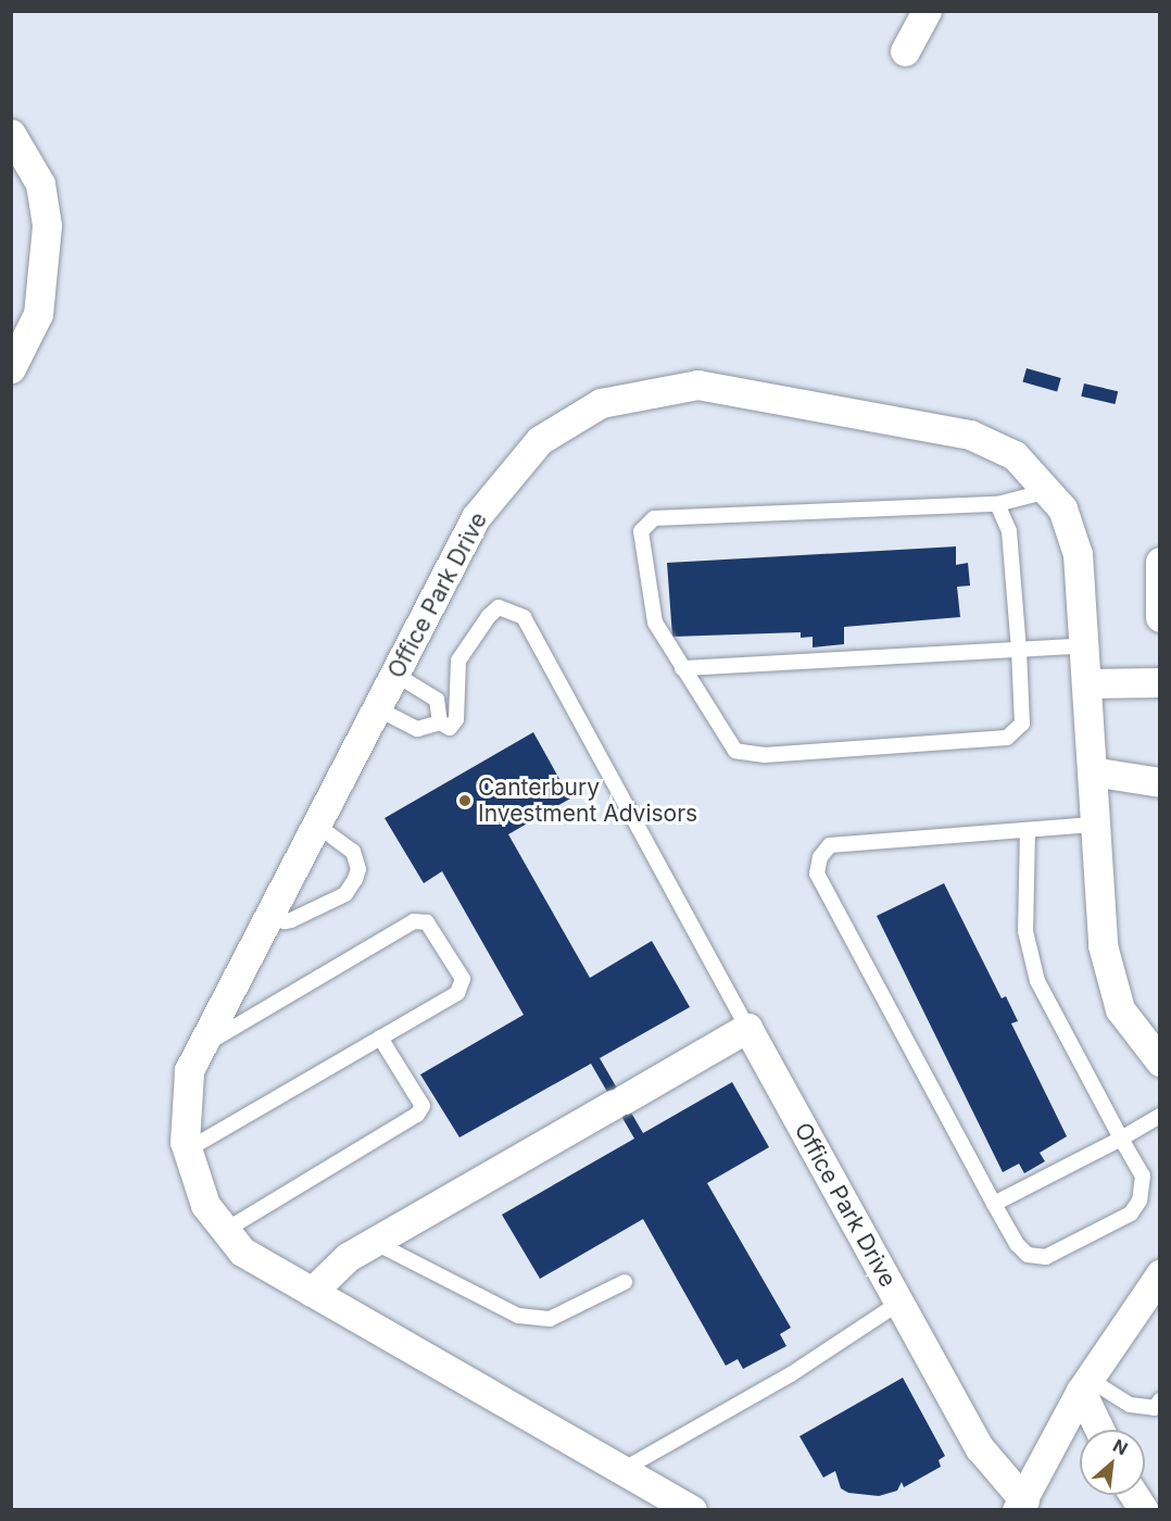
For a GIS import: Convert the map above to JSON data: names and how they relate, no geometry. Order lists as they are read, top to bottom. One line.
{"streets":{"street":["Office Park Drive"]},"places":["Canterbury Investment Advisors"],"north":"top right"}
